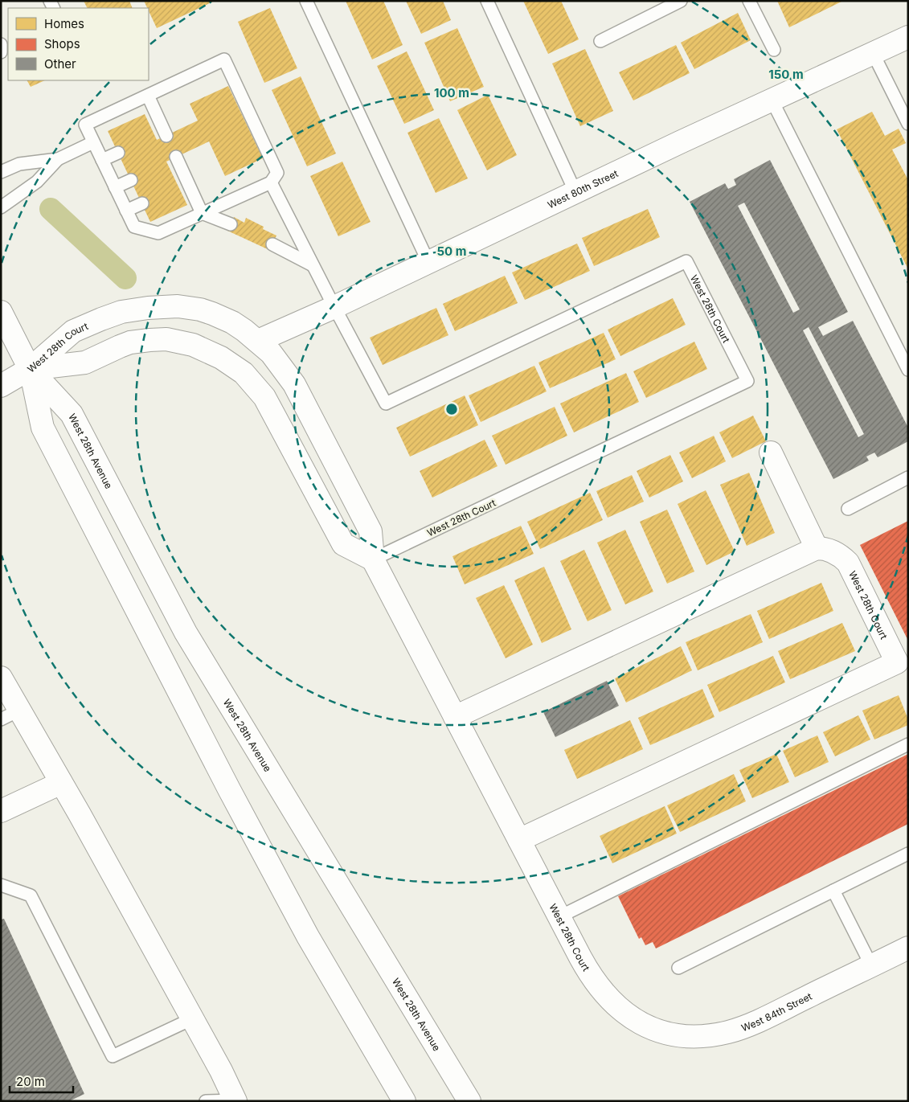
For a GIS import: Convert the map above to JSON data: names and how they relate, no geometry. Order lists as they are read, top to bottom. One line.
{"streets":{"street":["West 80th Street","West 28th Court","West 28th Avenue","West 84th Street"]},"crossings":[["West 80th Street","West 28th Court"],["West 28th Court","West 28th Avenue"],["West 28th Court","West 84th Street"]],"legend":["Homes","Shops","Other"],"scale_bar":"20 m","rings":["150 m","100 m","50 m"]}
